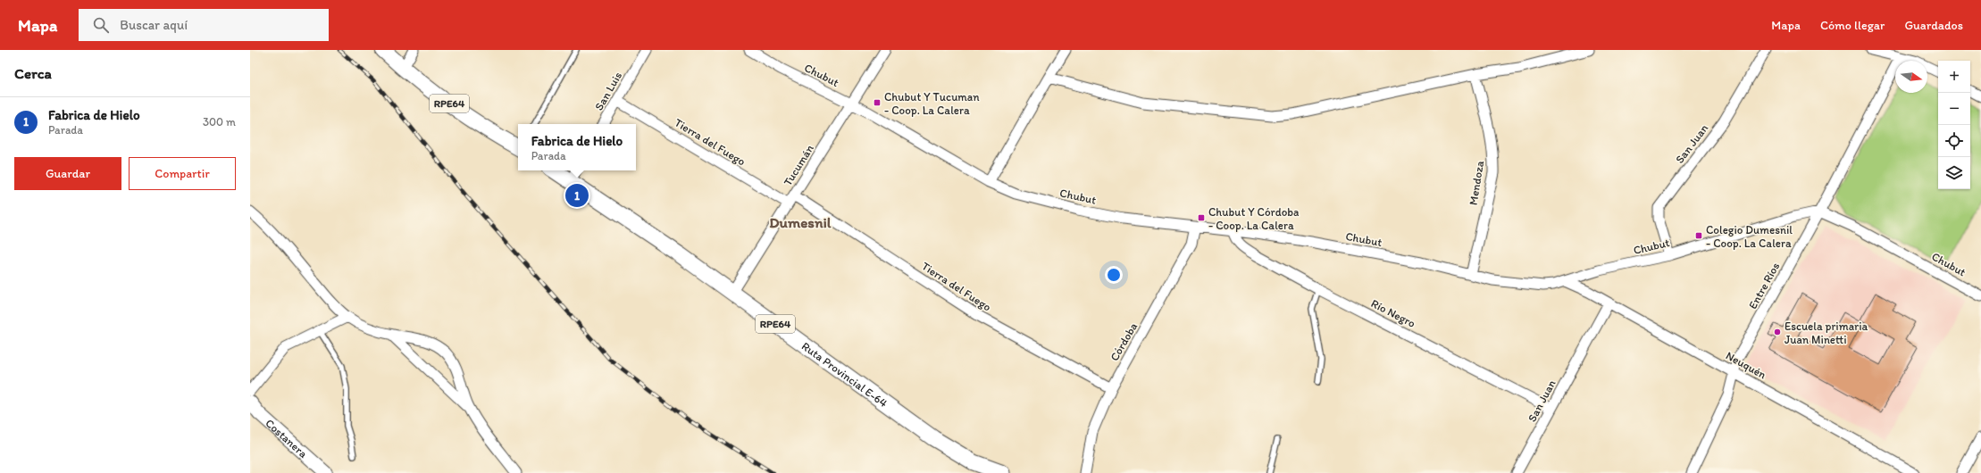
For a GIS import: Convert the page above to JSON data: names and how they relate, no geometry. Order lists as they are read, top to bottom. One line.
{"streets":{"main road":["RPE64","Ruta Provincial E-64"],"street":["Chubut","San Luis","Tierra del Fuego","San Juan","Tucumán","Mendoza","Entre Ríos","Río Negro","Córdoba","Neuquén","Costanera"]},"crossings":[["Chubut","San Juan"],["Chubut","Tucumán"],["Chubut","Mendoza"],["Chubut","Entre Ríos"],["Chubut","Río Negro"],["Chubut","Córdoba"],["Chubut","Neuquén"],["San Luis","Tierra del Fuego"],["Tierra del Fuego","Tucumán"],["Tierra del Fuego","Córdoba"],["San Juan","Río Negro"],["San Juan","Neuquén"],["Tucumán","Ruta Provincial E-64"],["Entre Ríos","Neuquén"]],"districts":["Dumesnil"],"places":{"transit":["Chubut Y Tucuman - Coop. La Calera","Chubut Y Córdoba - Coop. La Calera","Colegio Dumesnil - Coop. La Calera"],"other":["Escuela primaria Juan Minetti"]},"north":"right","page":{"header":"Mapa","search":"Buscar aquí","nav":["Mapa","Cómo llegar","Guardados"],"heading":"Cerca","map_buttons":["+","−"],"list":[{"mark":"1","name":"Fabrica de Hielo","note":"Parada","value":"300 m"}],"popup":["Fabrica de Hielo","Parada"],"buttons":["Guardar","Compartir"],"pins":"1"}}
